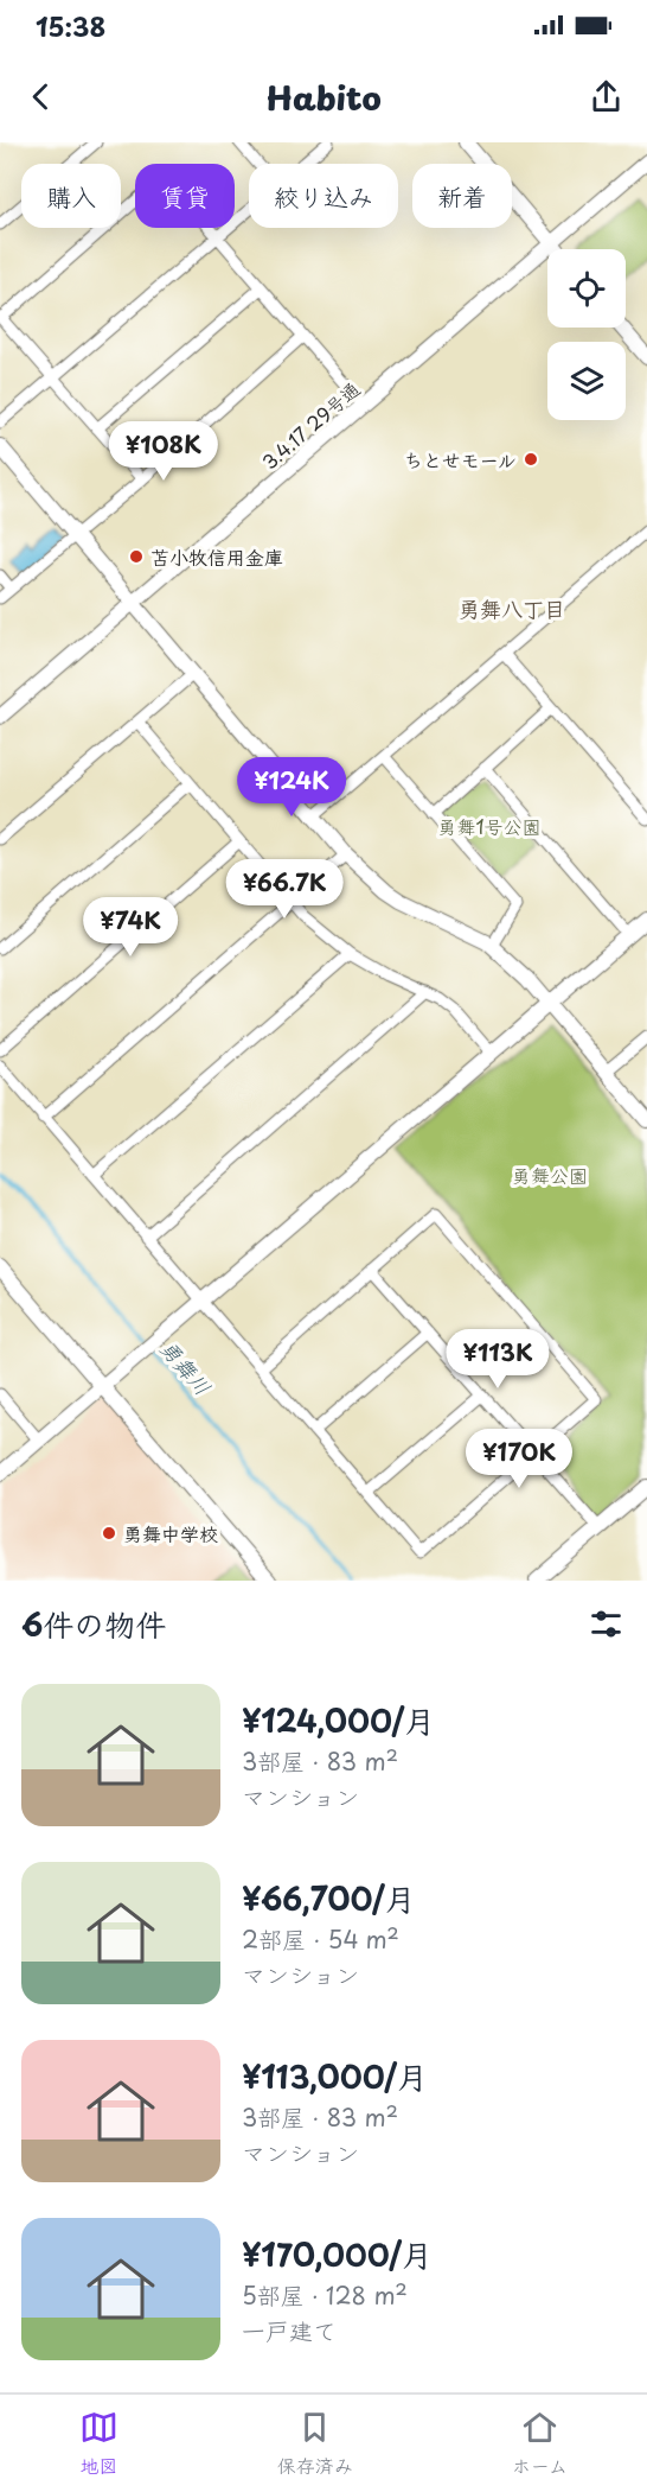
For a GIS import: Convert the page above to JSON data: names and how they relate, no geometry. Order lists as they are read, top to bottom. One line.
{"streets":{"street":["3.4.17 29号通"]},"districts":["勇舞八丁目"],"water":["勇舞川"],"parks":["勇舞1号公園","勇舞公園"],"places":["ちとせモール","苫小牧信用金庫","勇舞中学校"],"page":{"status":"15:38","header":"Habito","chip":["購入","賃貸","絞り込み","新着"],"price":["¥108K","¥124K","¥66.7K","¥74K","¥113K","¥170K"],"heading":"6件の物件","list":[{"name":"¥124,000/月","note":"3部屋 · 83 m² · マンション"},{"name":"¥66,700/月","note":"2部屋 · 54 m² · マンション"},{"name":"¥113,000/月","note":"3部屋 · 83 m² · マンション"},{"name":"¥170,000/月","note":"5部屋 · 128 m² · 一戸建て"}],"tabs":["地図","保存済み","ホーム"]}}
